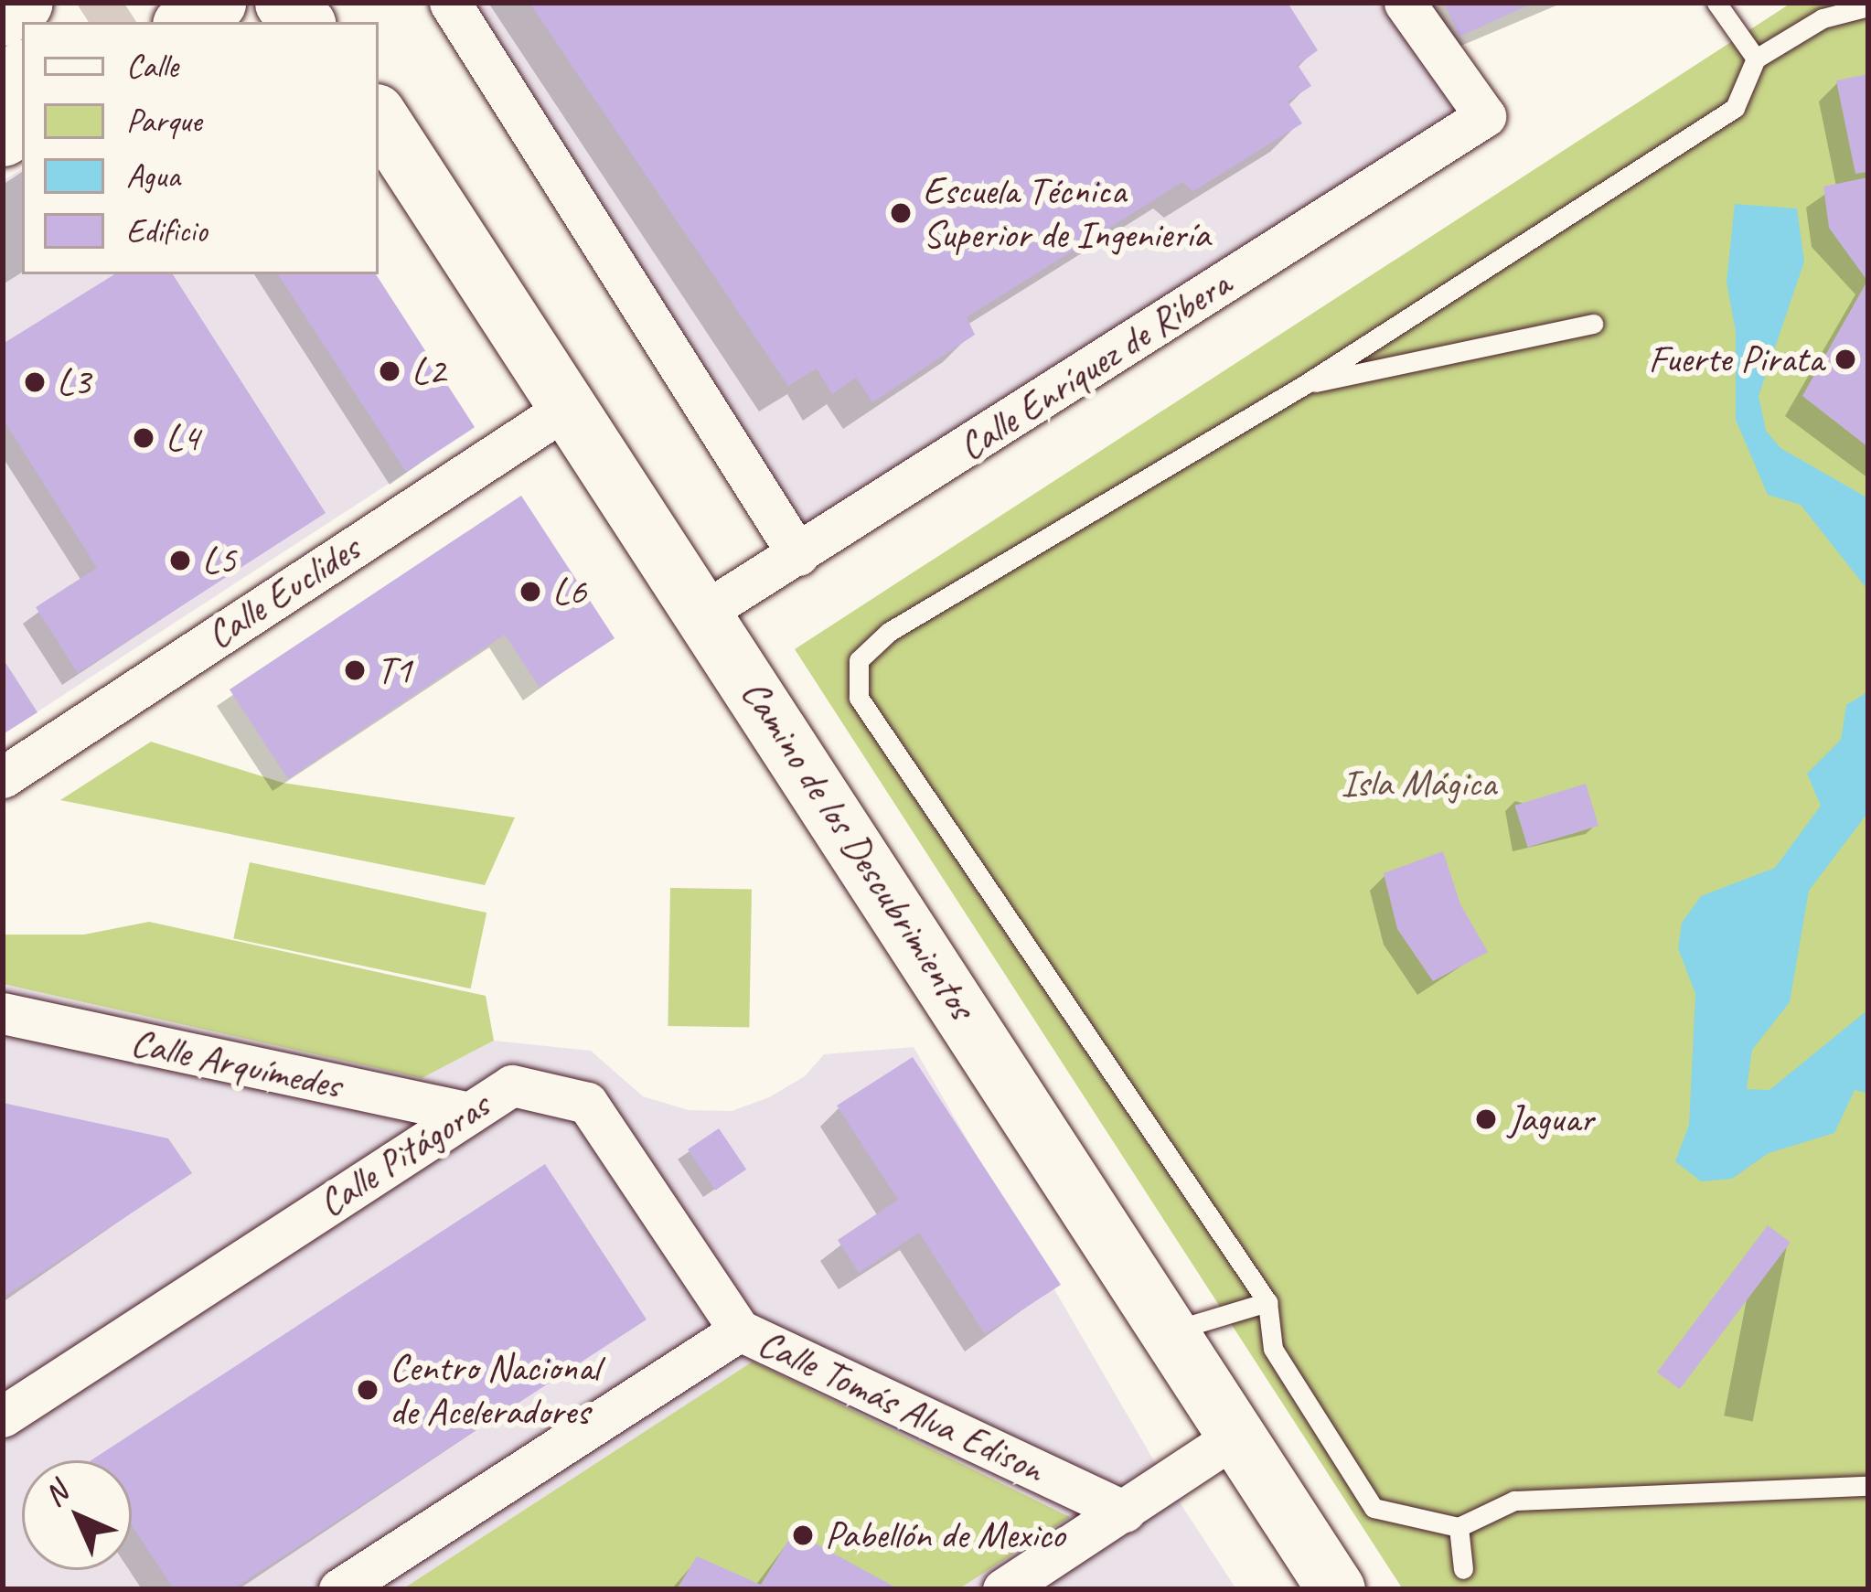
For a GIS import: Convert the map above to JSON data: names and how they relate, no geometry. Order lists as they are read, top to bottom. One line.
{"streets":{"street":["Calle Enríquez de Ribera","Calle Euclides","Camino de los Descubrimientos","Calle Arquímedes","Calle Pitágoras","Calle Tomás Alva Edison"]},"crossings":[["Calle Enríquez de Ribera","Camino de los Descubrimientos"],["Calle Euclides","Camino de los Descubrimientos"],["Calle Arquímedes","Calle Pitágoras"],["Calle Pitágoras","Calle Tomás Alva Edison"]],"parks":["Isla Mágica"],"places":["Escuela Técnica Superior de Ingeniería","Fuerte Pirata","L2","L3","L4","L5","L6","T1","Jaguar","Centro Nacional de Aceleradores","Pabellón de Mexico"],"legend":["Calle","Parque","Agua","Edificio"],"north":"top left"}
